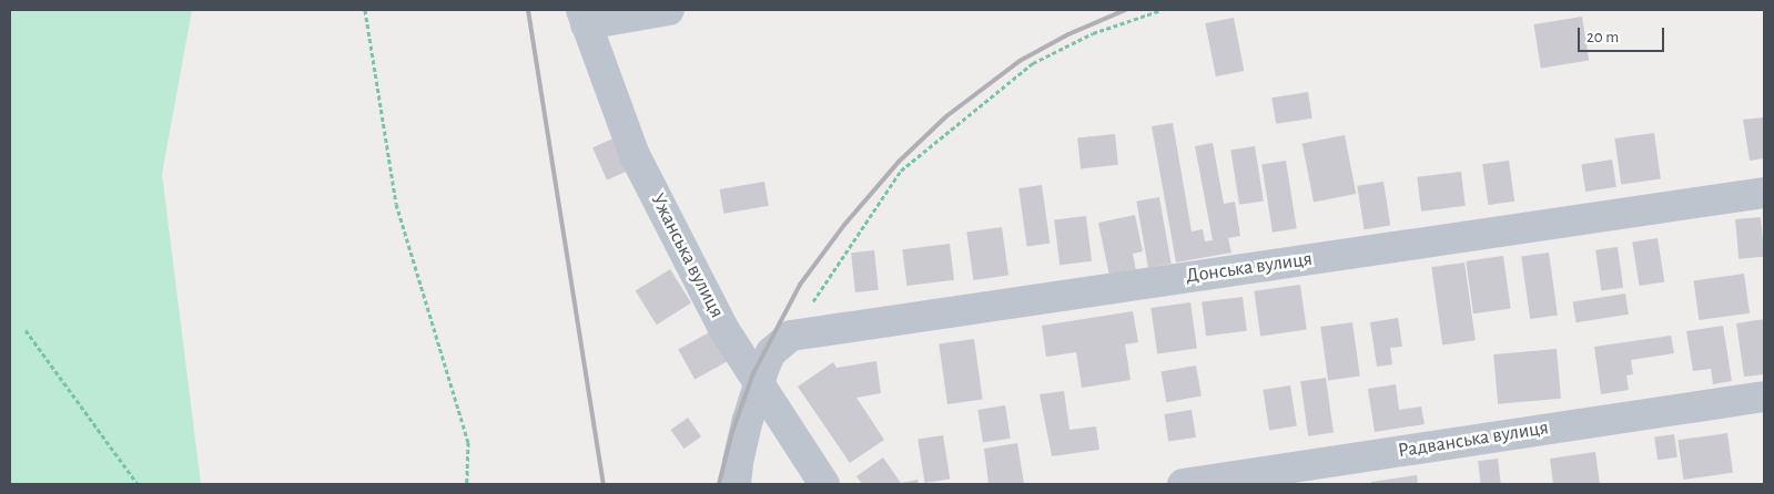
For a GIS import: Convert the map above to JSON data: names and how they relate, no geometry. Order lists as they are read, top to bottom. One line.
{"streets":{"street":["Ужанська вулиця","Донська вулиця","Радванська вулиця"]},"scale_bar":"20 m"}
